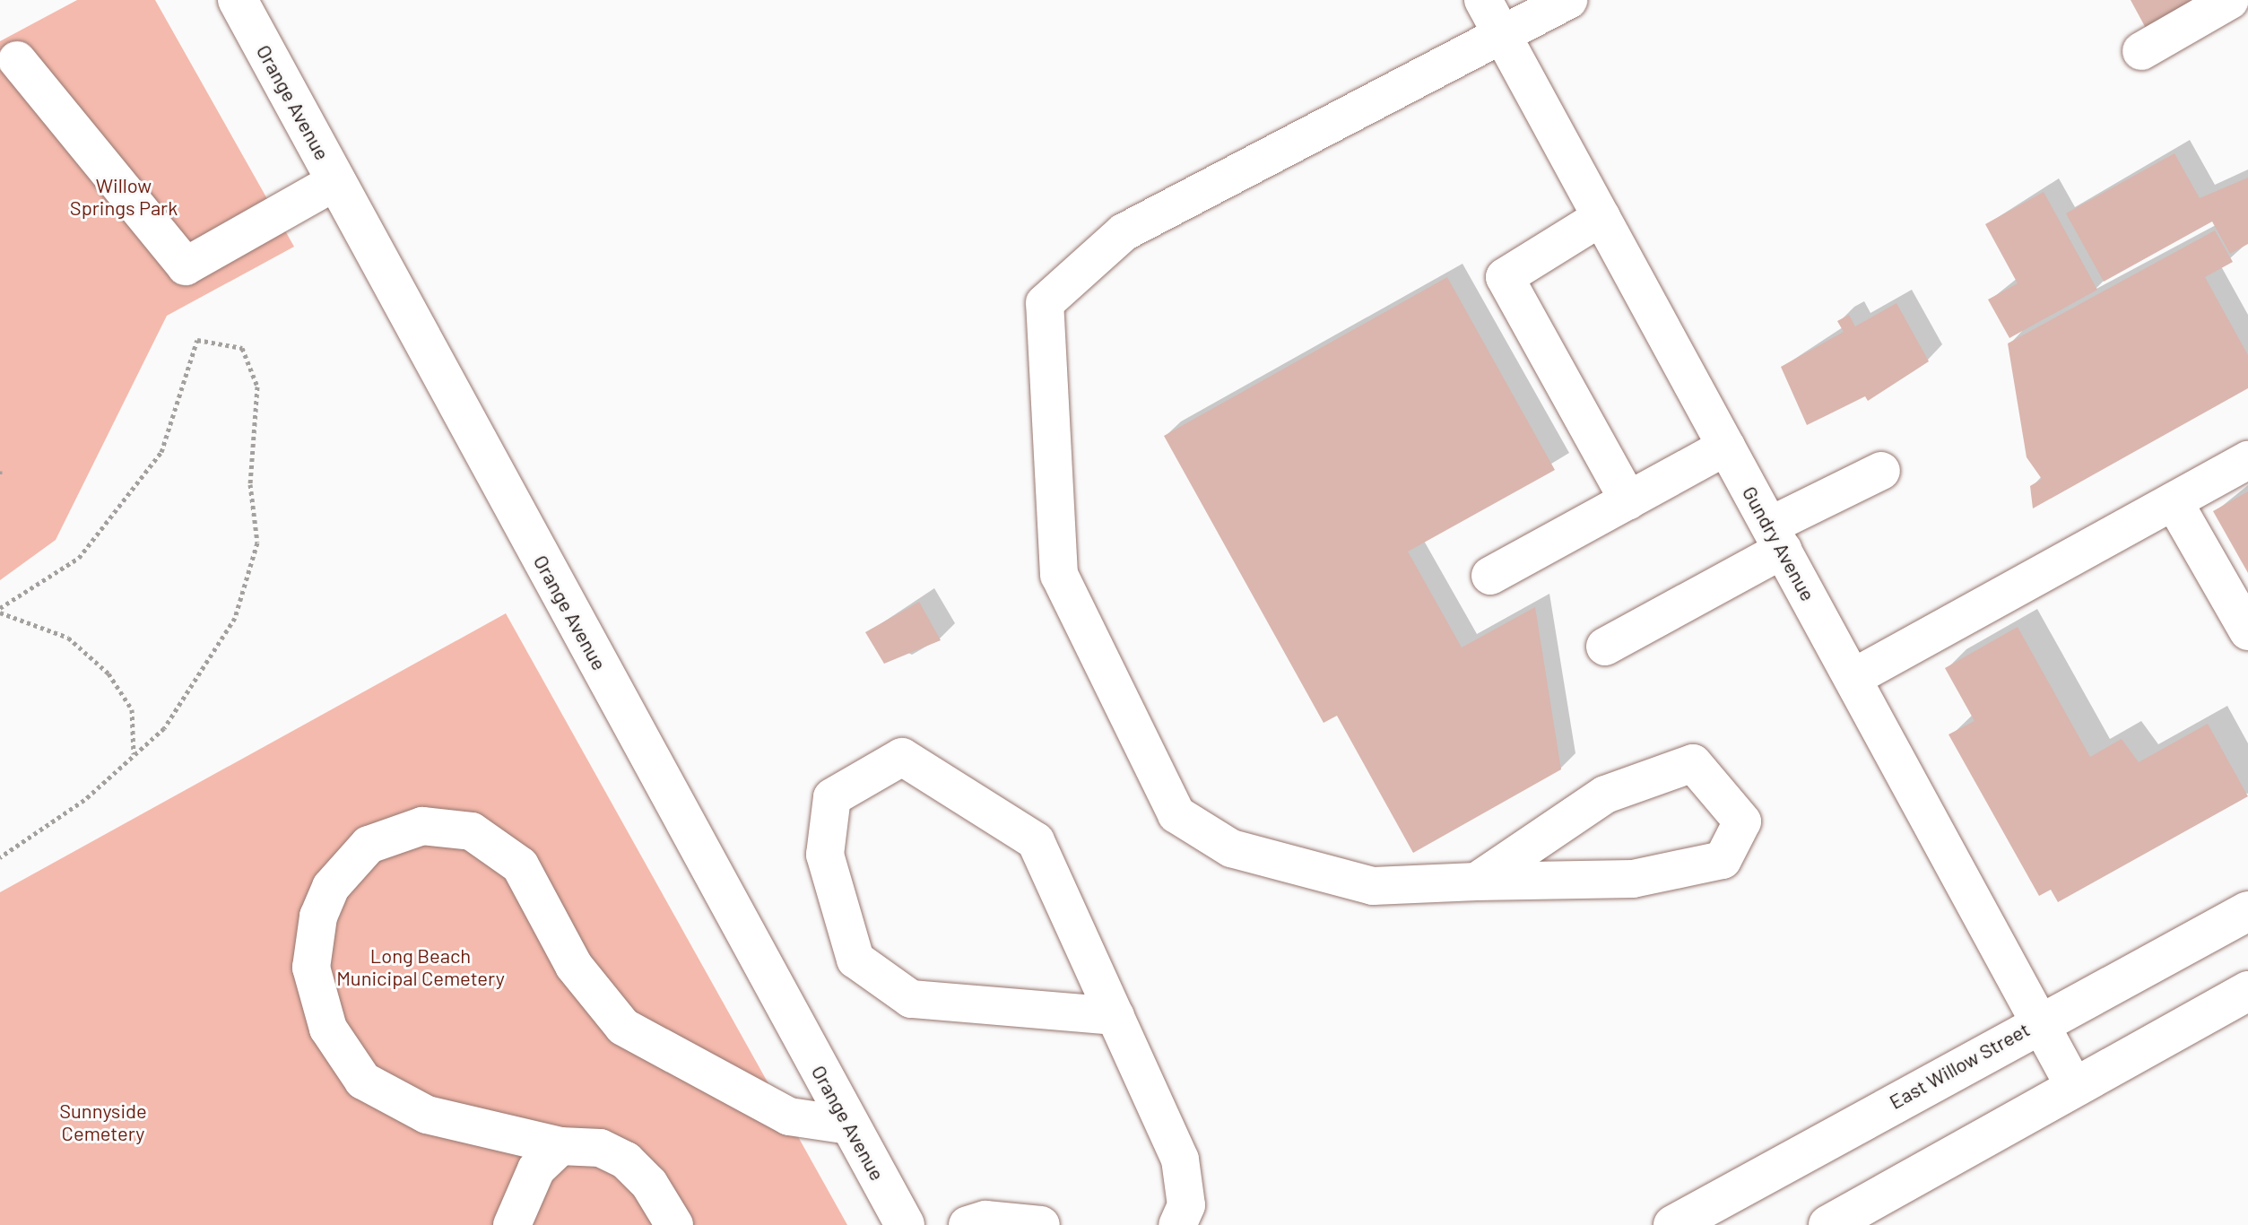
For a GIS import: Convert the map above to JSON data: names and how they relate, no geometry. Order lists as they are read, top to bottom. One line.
{"streets":{"main road":["Orange Avenue","East Willow Street"],"street":["Gundry Avenue"]},"crossings":[["Gundry Avenue","East Willow Street"]],"parks":["Willow Springs Park","Long Beach Municipal Cemetery","Sunnyside Cemetery"]}
